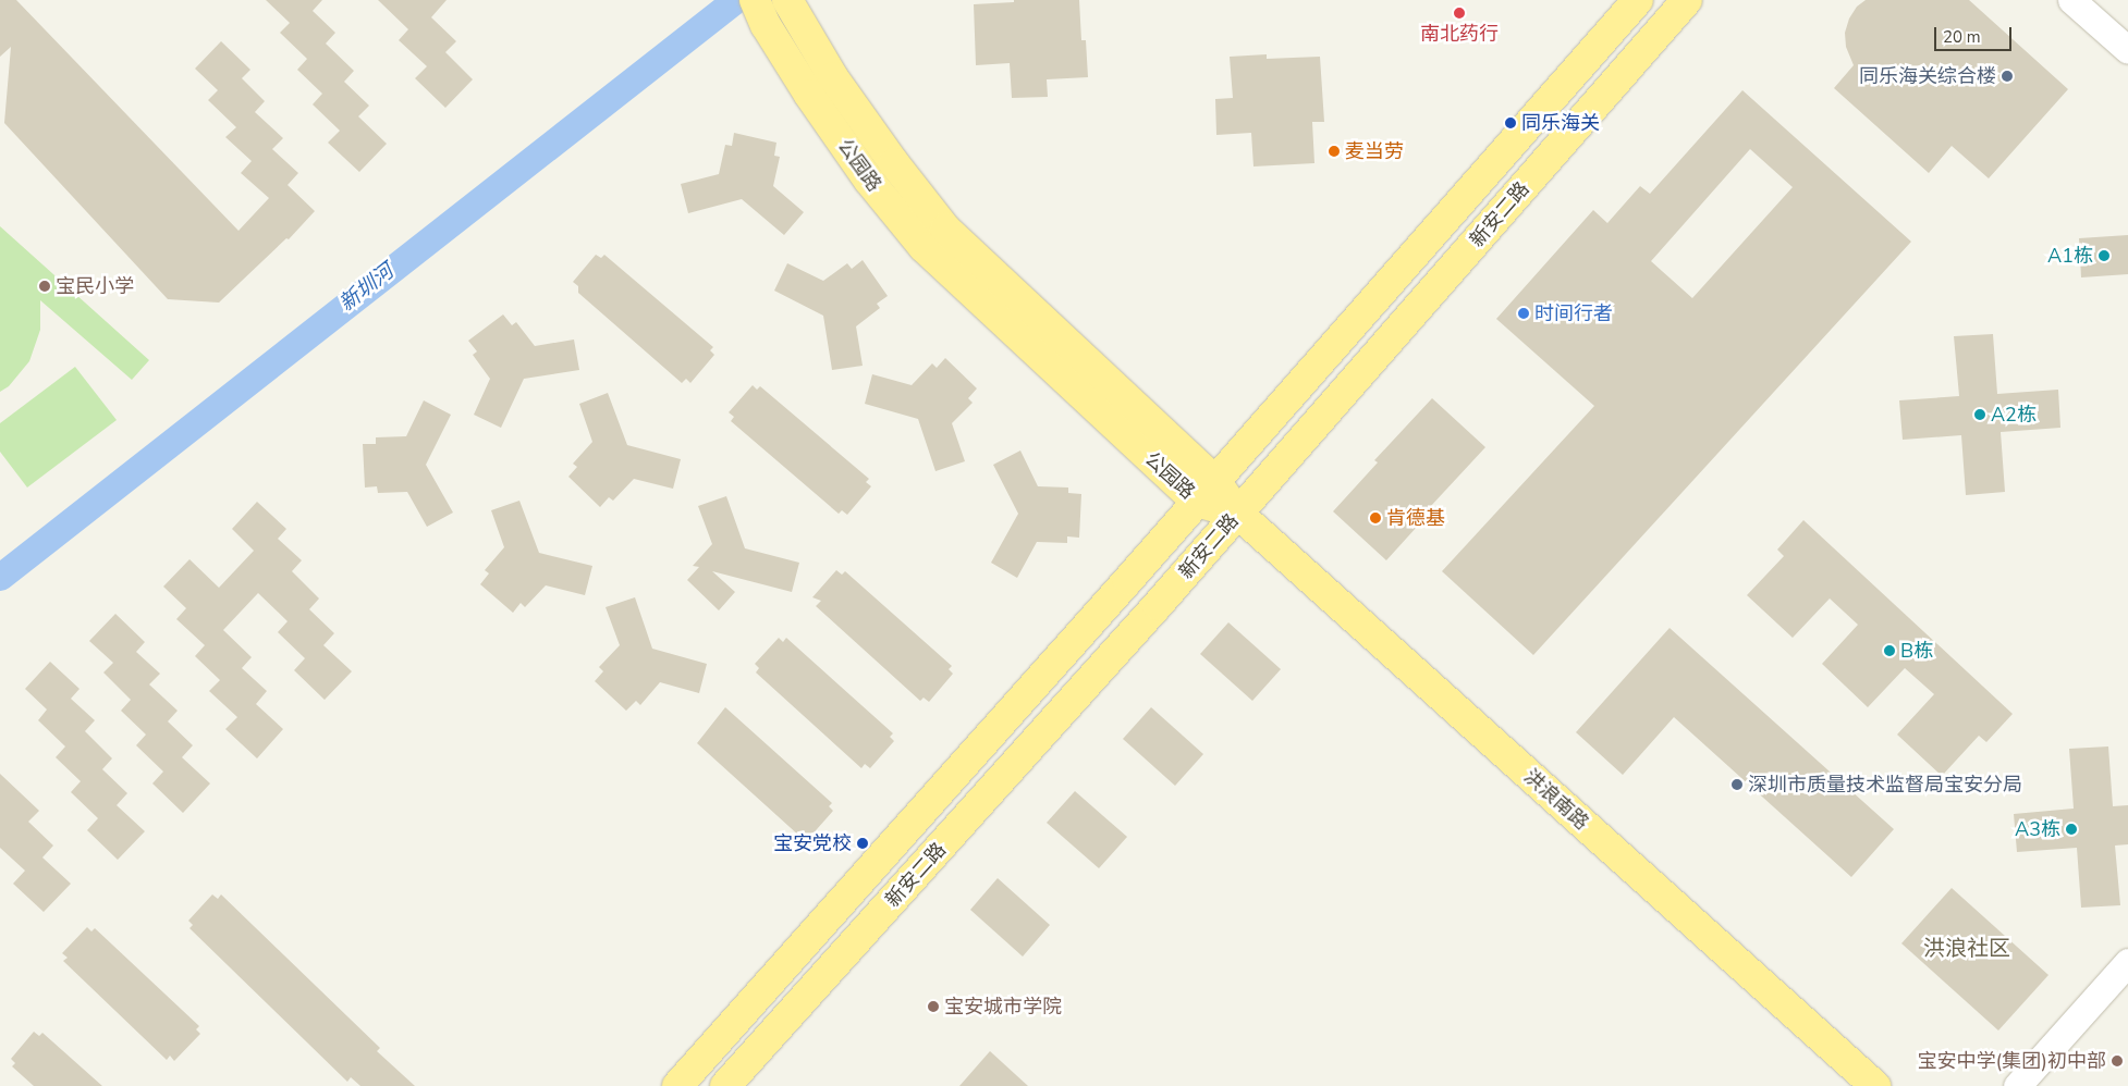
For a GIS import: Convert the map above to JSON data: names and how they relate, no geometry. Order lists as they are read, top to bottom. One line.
{"streets":{"main road":["公园路","新安二路","洪浪南路"]},"crossings":[["公园路","新安二路"],["公园路","洪浪南路"],["新安二路","洪浪南路"]],"districts":["洪浪社区"],"water":["新圳河"],"places":["南北药行","同乐海关综合楼","同乐海关","麦当劳","A1栋","宝民小学","时间行者","A2栋","肯德基","B栋","深圳市质量技术监督局宝安分局","A3栋","宝安党校","宝安城市学院","宝安中学(集团)初中部"],"scale_bar":"20 m"}
